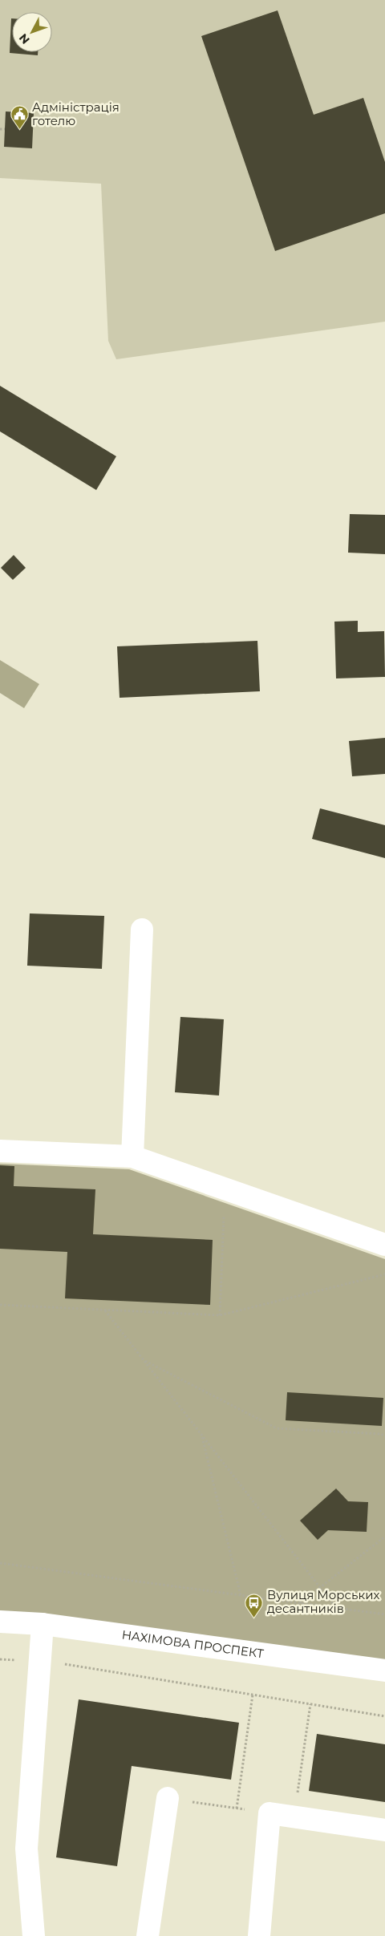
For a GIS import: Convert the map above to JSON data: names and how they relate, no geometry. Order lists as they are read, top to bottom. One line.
{"streets":{"main road":["НАХІМОВА ПРОСПЕКТ"]},"places":{"public building":["Адміністрація готелю"],"bus stop":["Вулиця Морських десантників"]},"north":"bottom left"}
